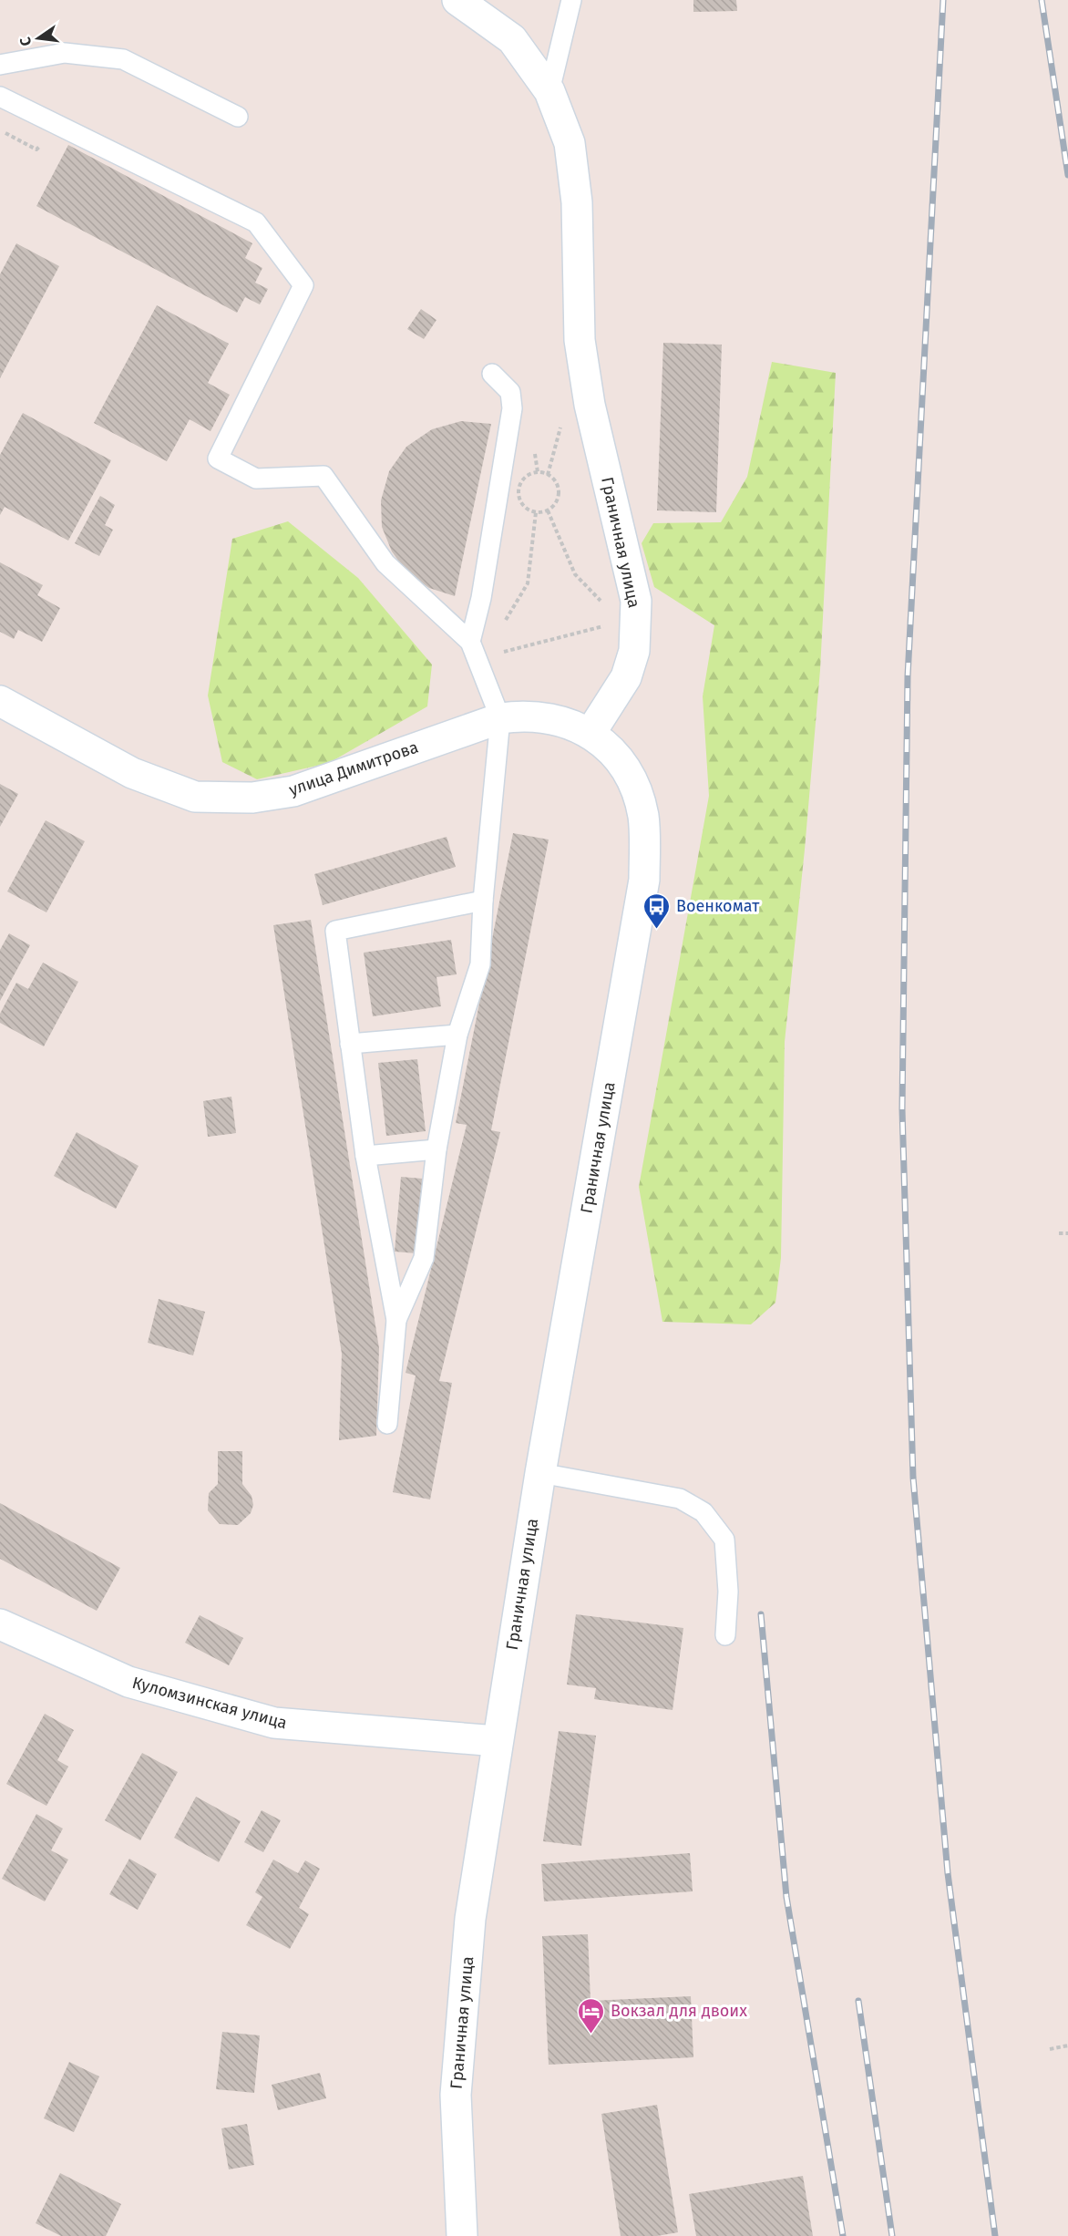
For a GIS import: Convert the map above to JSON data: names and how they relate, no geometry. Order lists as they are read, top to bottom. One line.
{"streets":{"main road":["Граничная улица","улица Димитрова","Куломзинская улица"]},"crossings":[["Граничная улица","улица Димитрова"],["Граничная улица","Куломзинская улица"]],"places":{"bus stop":["Военкомат"],"hotel":["Вокзал для двоих"]},"north":"left"}
